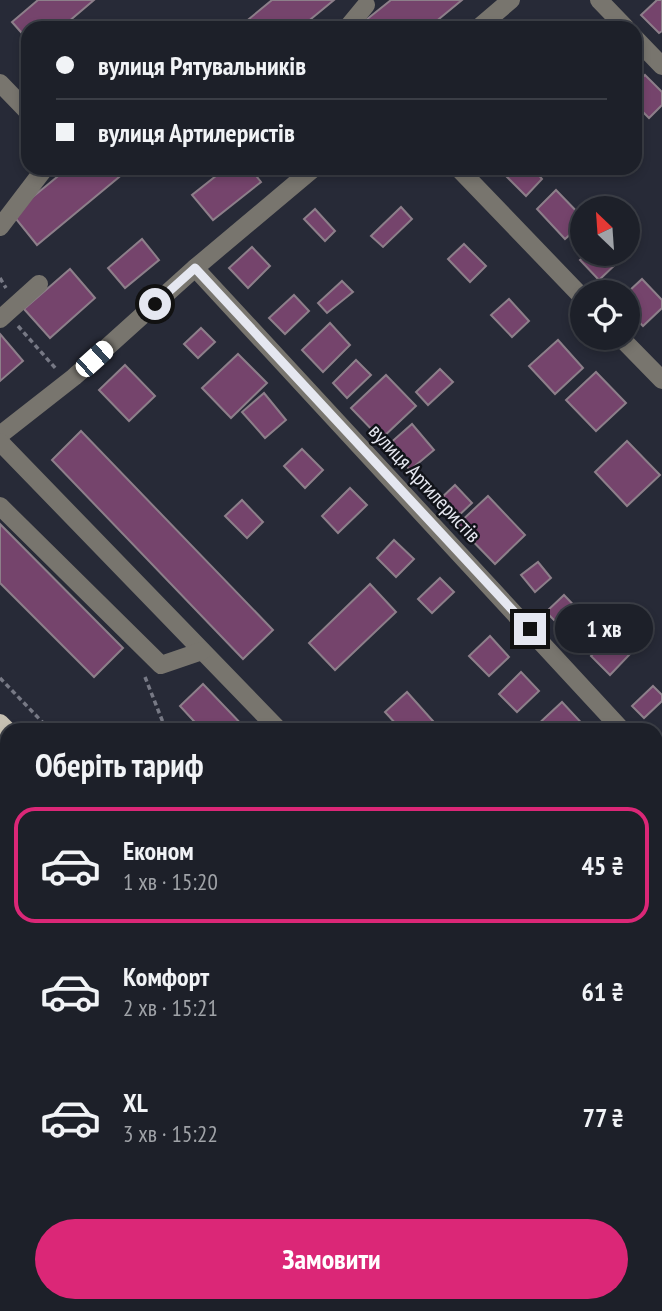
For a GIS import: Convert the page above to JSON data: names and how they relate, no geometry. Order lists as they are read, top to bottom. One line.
{"streets":{"street":["вулиця Артилеристів"]},"north":"top left","page":{"banner":["вулиця Рятувальників","вулиця Артилеристів"],"bubble":"1 хв","heading":"Оберіть тариф","list":[{"name":"Економ","note":"1 хв · 15:20","value":"45 ₴"},{"name":"Комфорт","note":"2 хв · 15:21","value":"61 ₴"},{"name":"XL","note":"3 хв · 15:22","value":"77 ₴"}],"buttons":"Замовити"}}
